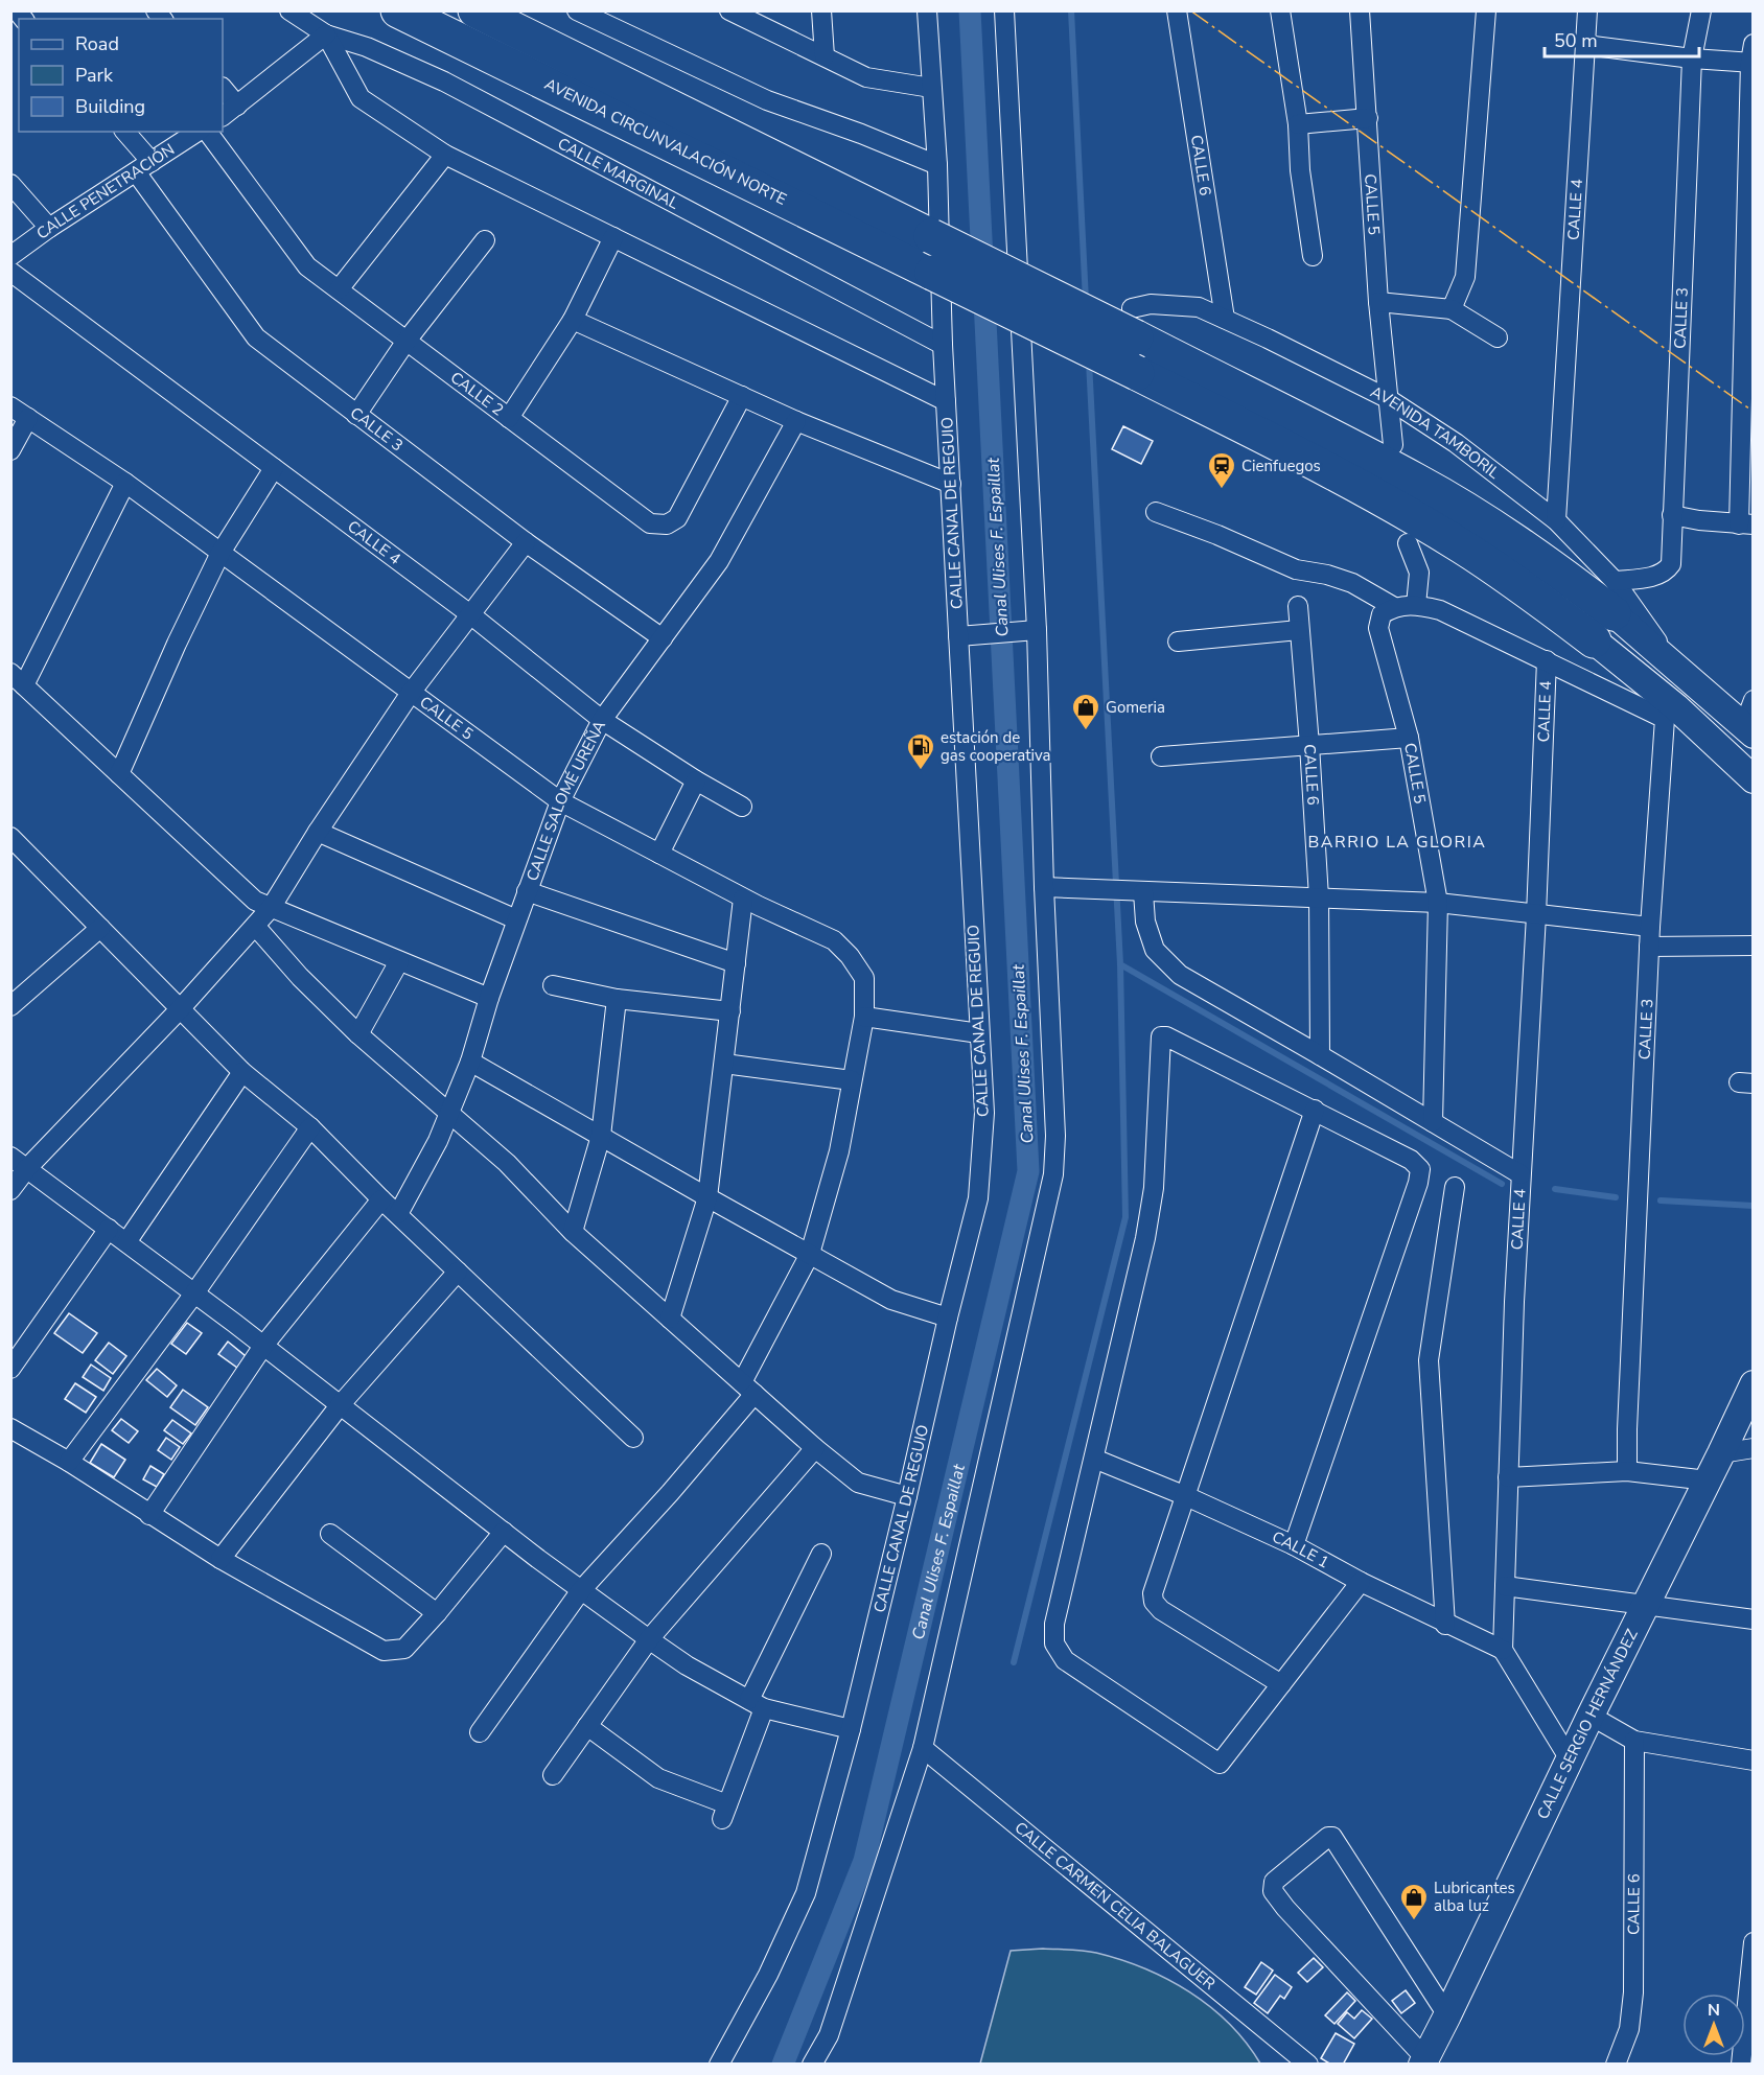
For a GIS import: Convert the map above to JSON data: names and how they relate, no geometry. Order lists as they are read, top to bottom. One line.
{"streets":{"highway":["AVENIDA CIRCUNVALACIÓN NORTE"],"street":["CALLE 6","CALLE MARGINAL","CALLE PENETRACIÓN","CALLE 5","CALLE 4","CALLE 3","CALLE 2","AVENIDA TAMBORIL","CALLE CANAL DE REGUIO","CALLE SALOMÉ UREÑA","CALLE 1","CALLE SERGIO HERNÁNDEZ","CALLE CARMEN CELIA BALAGUER"]},"crossings":[["AVENIDA CIRCUNVALACIÓN NORTE","CALLE 3"],["AVENIDA CIRCUNVALACIÓN NORTE","AVENIDA TAMBORIL"],["CALLE 6","AVENIDA TAMBORIL"],["CALLE MARGINAL","CALLE CANAL DE REGUIO"],["CALLE PENETRACIÓN","CALLE 3"],["CALLE 5","AVENIDA TAMBORIL"],["CALLE 5","CALLE SALOMÉ UREÑA"],["CALLE 4","AVENIDA TAMBORIL"],["CALLE 4","CALLE SALOMÉ UREÑA"],["CALLE 4","CALLE 1"],["CALLE 3","AVENIDA TAMBORIL"],["CALLE 3","CALLE SALOMÉ UREÑA"]],"districts":["BARRIO LA GLORIA"],"water":["Canal Ulises F. Espaillat"],"places":{"station":["Cienfuegos"],"shop":["Gomeria","Lubricantes alba luz"],"fuel station":["estación de gas cooperativa"]},"legend":["Road","Park","Building"],"scale_bar":"50 m","north":"top"}
